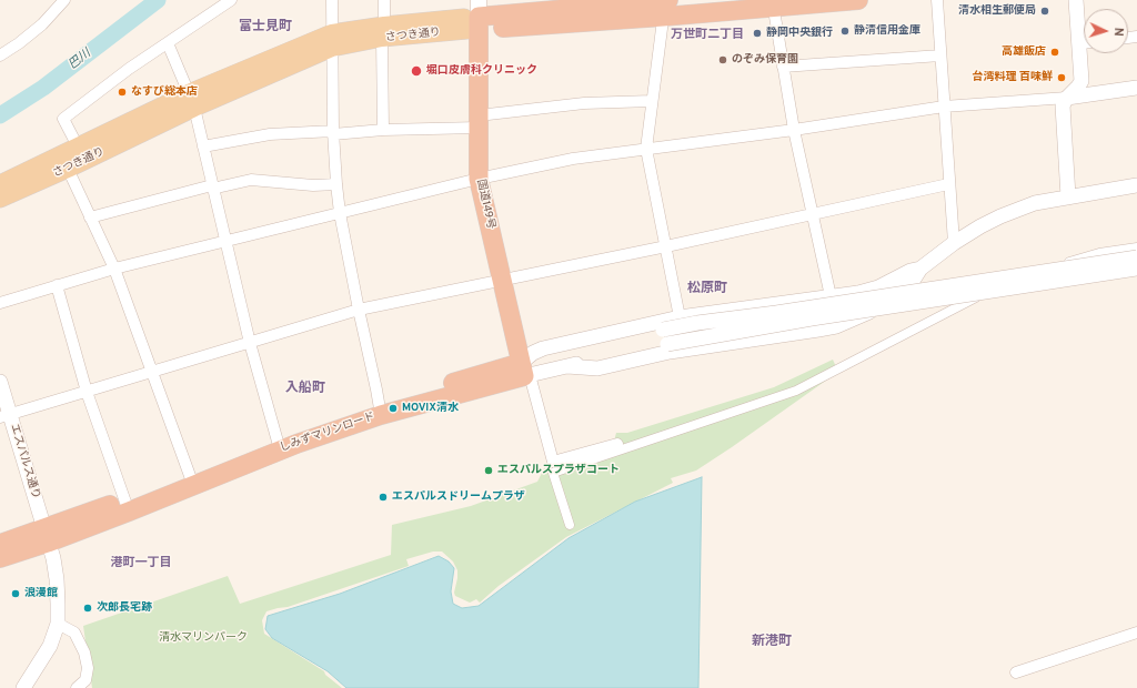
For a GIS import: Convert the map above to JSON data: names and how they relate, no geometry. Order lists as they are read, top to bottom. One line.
{"streets":{"highway":["さつき通り","国道149号","しみずマリンロード"],"street":["エスパルス通り"]},"crossings":[["さつき通り","国道149号"],["国道149号","しみずマリンロード"],["しみずマリンロード","エスパルス通り"]],"districts":["富士見町","万世町二丁目","松原町","入船町","港町一丁目","新港町"],"water":["巴川"],"parks":["清水マリンパーク"],"places":["清水相生郵便局","静清信用金庫","静岡中央銀行","高雄飯店","のぞみ保育園","堀口皮膚科クリニック","台湾料理 百味鮮","なすび総本店","MOVIX清水","エスパルスプラザコート","エスパルスドリームプラザ","浪漫館","次郎長宅跡"],"north":"right"}
